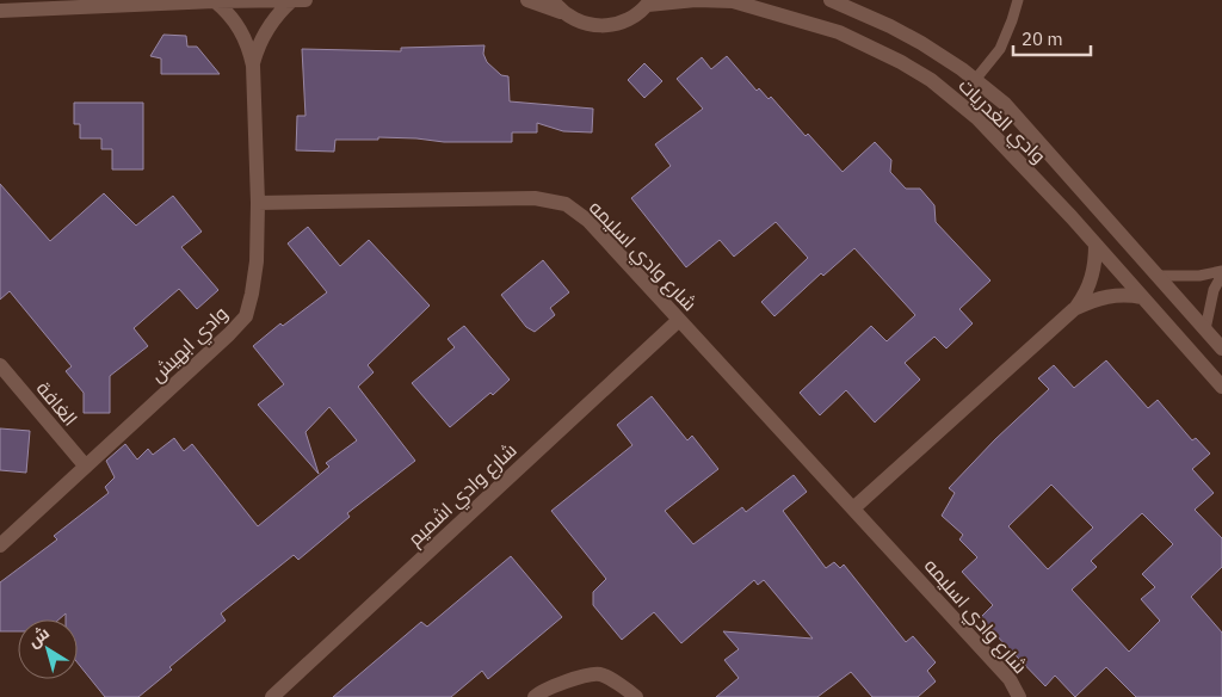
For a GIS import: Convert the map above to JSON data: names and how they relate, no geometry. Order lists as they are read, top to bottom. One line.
{"streets":{"street":["وادي الغدريات","شارع وادي اسليمه","وادي ابهيش","الغافة","شارع وادي اشميم"]},"crossings":[["شارع وادي اسليمه","وادي ابهيش"],["شارع وادي اسليمه","شارع وادي اشميم"],["وادي ابهيش","الغافة"]],"scale_bar":"20 m","north":"top left"}
